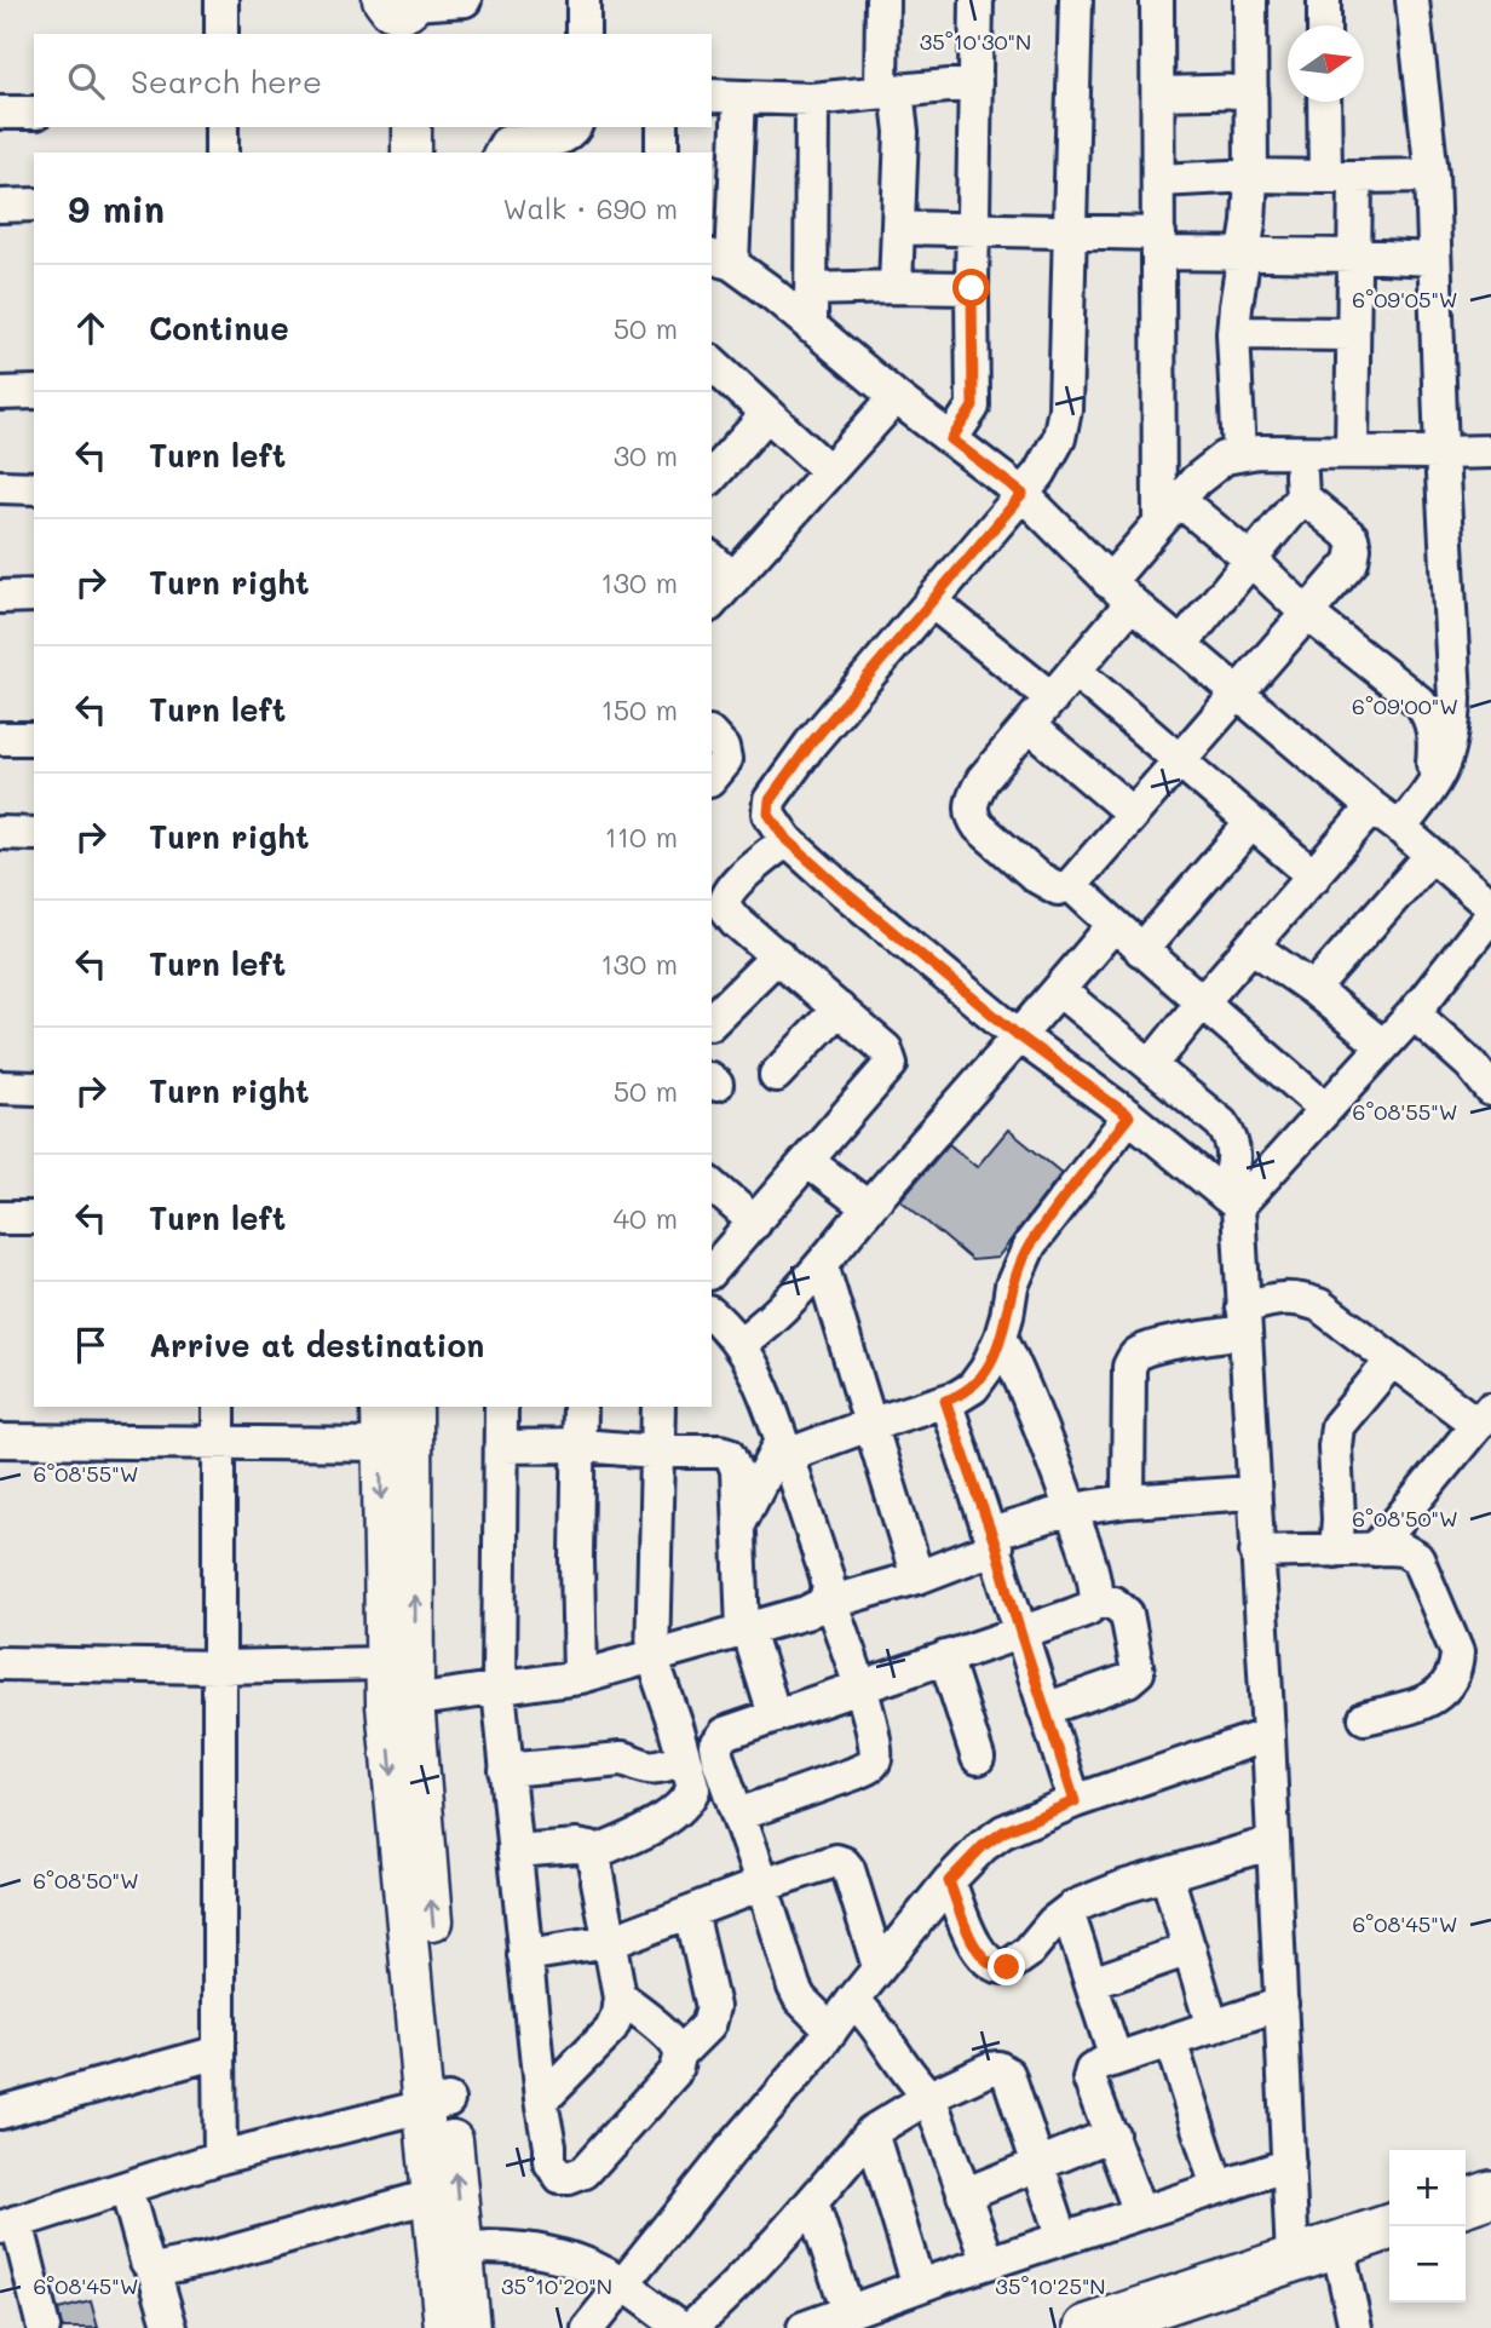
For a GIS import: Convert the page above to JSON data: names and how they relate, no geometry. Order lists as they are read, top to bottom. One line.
{"north":"right","page":{"search":"Search here","heading":["9 min","Walk · 690 m"],"list":[["Continue","50 m"],["Turn left","30 m"],["Turn right","130 m"],["Turn left","150 m"],["Turn right","110 m"],["Turn left","130 m"],["Turn right","50 m"],["Turn left","40 m"],"Arrive at destination"],"map_buttons":["+","−"]},"coordinates":["35°10'30\"N","6°09'05\"W","6°09'00\"W","6°08'55\"W","6°08'50\"W","6°08'45\"W","35°10'20\"N","35°10'25\"N"]}
